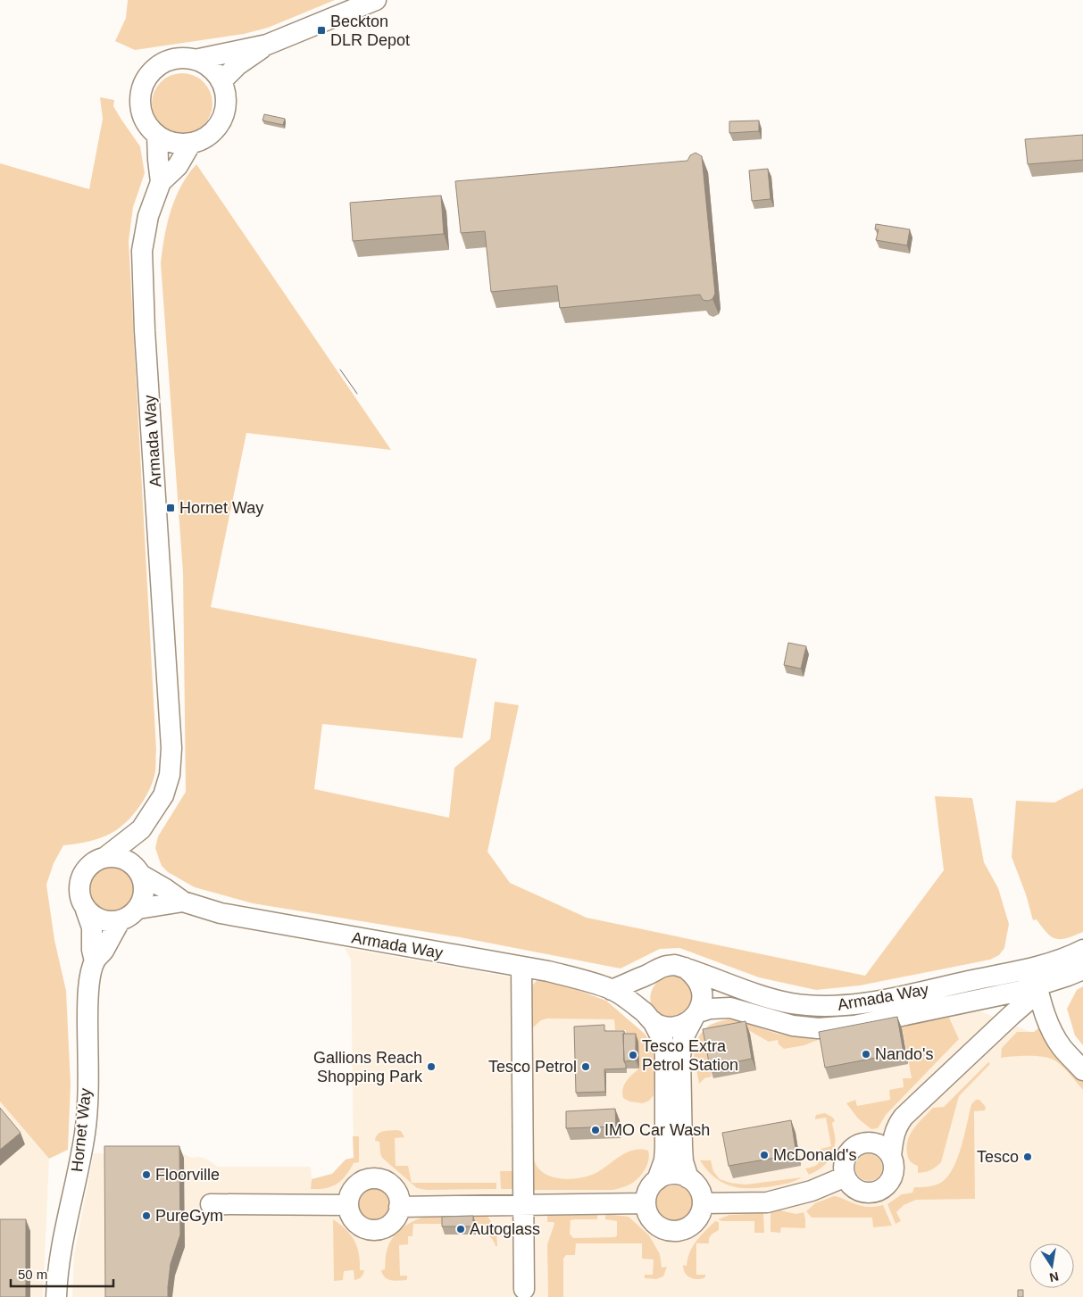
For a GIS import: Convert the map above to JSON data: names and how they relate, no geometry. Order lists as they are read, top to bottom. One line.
{"streets":{"street":["Armada Way","Hornet Way"]},"crossings":[["Armada Way","Hornet Way"]],"places":{"transit":["Beckton DLR Depot","Hornet Way"],"other":["Nando's","Tesco Extra Petrol Station","Gallions Reach Shopping Park","Tesco Petrol","IMO Car Wash","McDonald's","Tesco","Floorville","PureGym","Autoglass"]},"scale_bar":"50 m","north":"bottom"}
